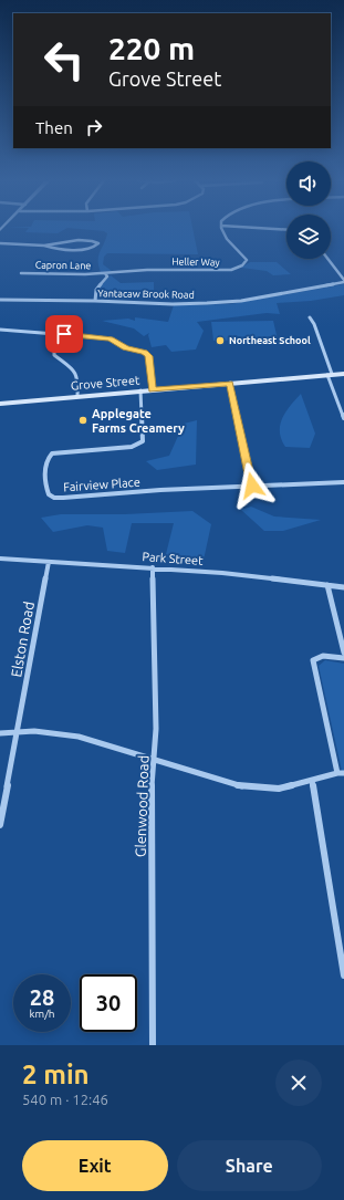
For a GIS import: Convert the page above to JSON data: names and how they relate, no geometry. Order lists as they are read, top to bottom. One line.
{"streets":{"main road":["Grove Street"],"street":["Heller Way","Capron Lane","Yantacaw Brook Road","Fairview Place","Park Street","Elston Road","Glenwood Road"]},"crossings":[["Heller Way","Capron Lane"],["Grove Street","Fairview Place"],["Park Street","Elston Road"],["Park Street","Glenwood Road"]],"places":["Northeast School","Applegate Farms Creamery"],"page":{"turn":["220 m","Grove Street"],"then":"Then","speed":"28 km/h","limit":"30","heading":["2 min","540 m · 12:46"],"buttons":["Exit","Share"]}}
